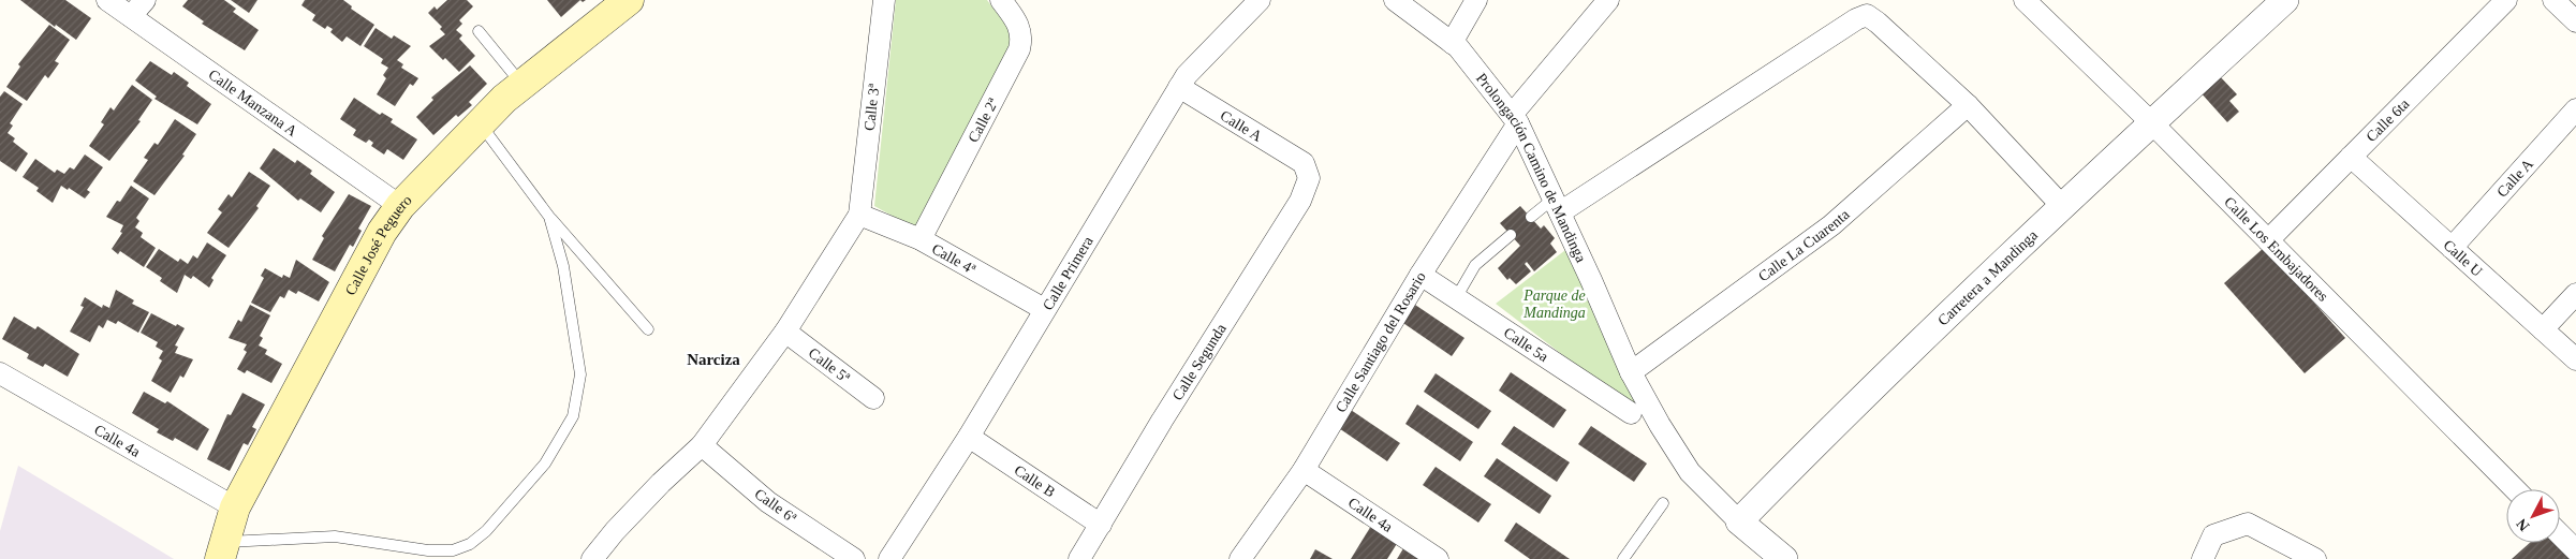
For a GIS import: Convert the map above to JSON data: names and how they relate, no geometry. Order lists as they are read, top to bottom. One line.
{"streets":{"main road":["Calle José Peguero"],"street":["Calle Manzana A","Calle 3ª","Calle 2ª","Calle 6ta","Calle A","Prolongación Camino de Mandinga","Calle La Cuarenta","Calle Los Embajadores","Calle 4ª","Calle U","Calle Primera","Carretera a Mandinga","Calle Santiago del Rosario","Calle 5a","Calle Segunda","Calle 5ª","Calle 4a","Calle B","Calle 6ª"]},"crossings":[["Calle Manzana A","Calle José Peguero"],["Calle 3ª","Calle 4ª"],["Calle 2ª","Calle 4ª"],["Calle 6ta","Calle Los Embajadores"],["Calle 6ta","Calle U"],["Calle A","Calle U"],["Calle A","Calle Primera"],["Calle A","Calle Segunda"],["Prolongación Camino de Mandinga","Calle La Cuarenta"],["Prolongación Camino de Mandinga","Carretera a Mandinga"],["Prolongación Camino de Mandinga","Calle Santiago del Rosario"],["Calle José Peguero","Calle 4a"],["Calle Los Embajadores","Carretera a Mandinga"],["Calle 4ª","Calle Primera"],["Calle Primera","Calle B"],["Calle Santiago del Rosario","Calle 5a"],["Calle Santiago del Rosario","Calle 4a"],["Calle Segunda","Calle B"]],"districts":["Narciza"],"parks":["Parque de Mandinga"],"north":"bottom left"}
